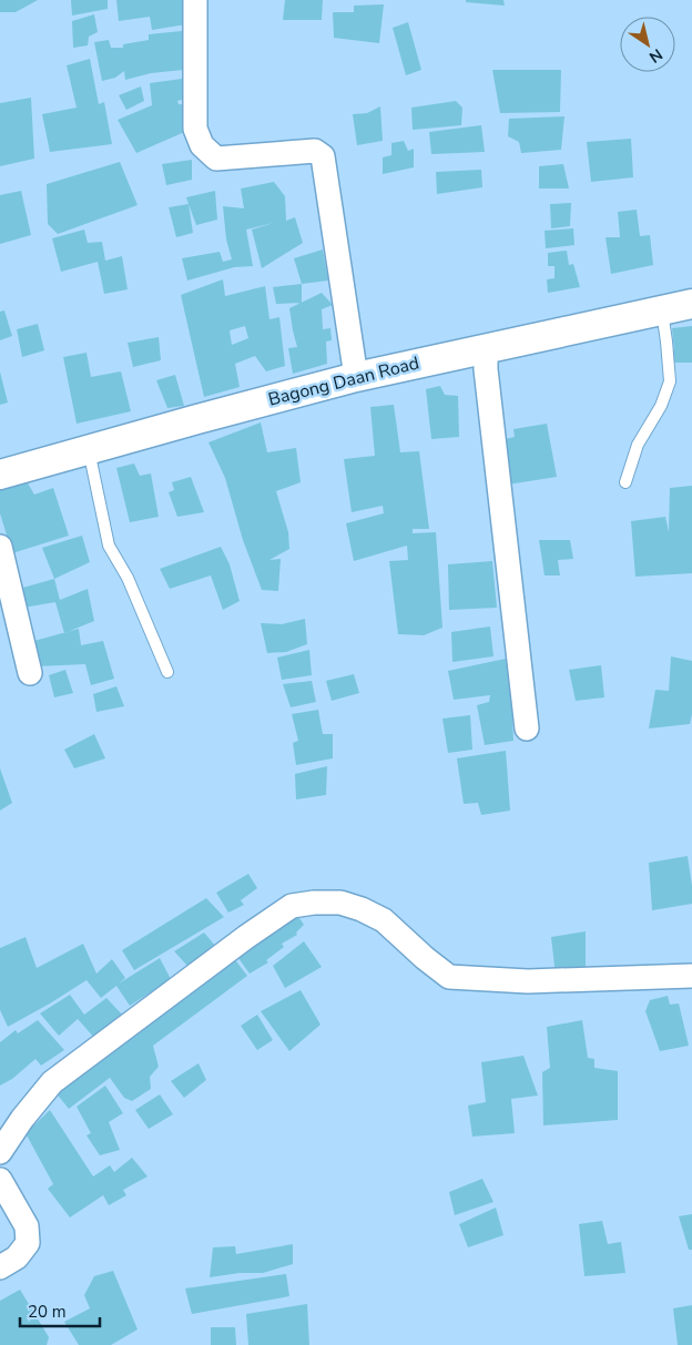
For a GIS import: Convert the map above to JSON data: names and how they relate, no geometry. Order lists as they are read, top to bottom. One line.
{"streets":{"street":["Bagong Daan Road"]},"scale_bar":"20 m","north":"bottom right"}
